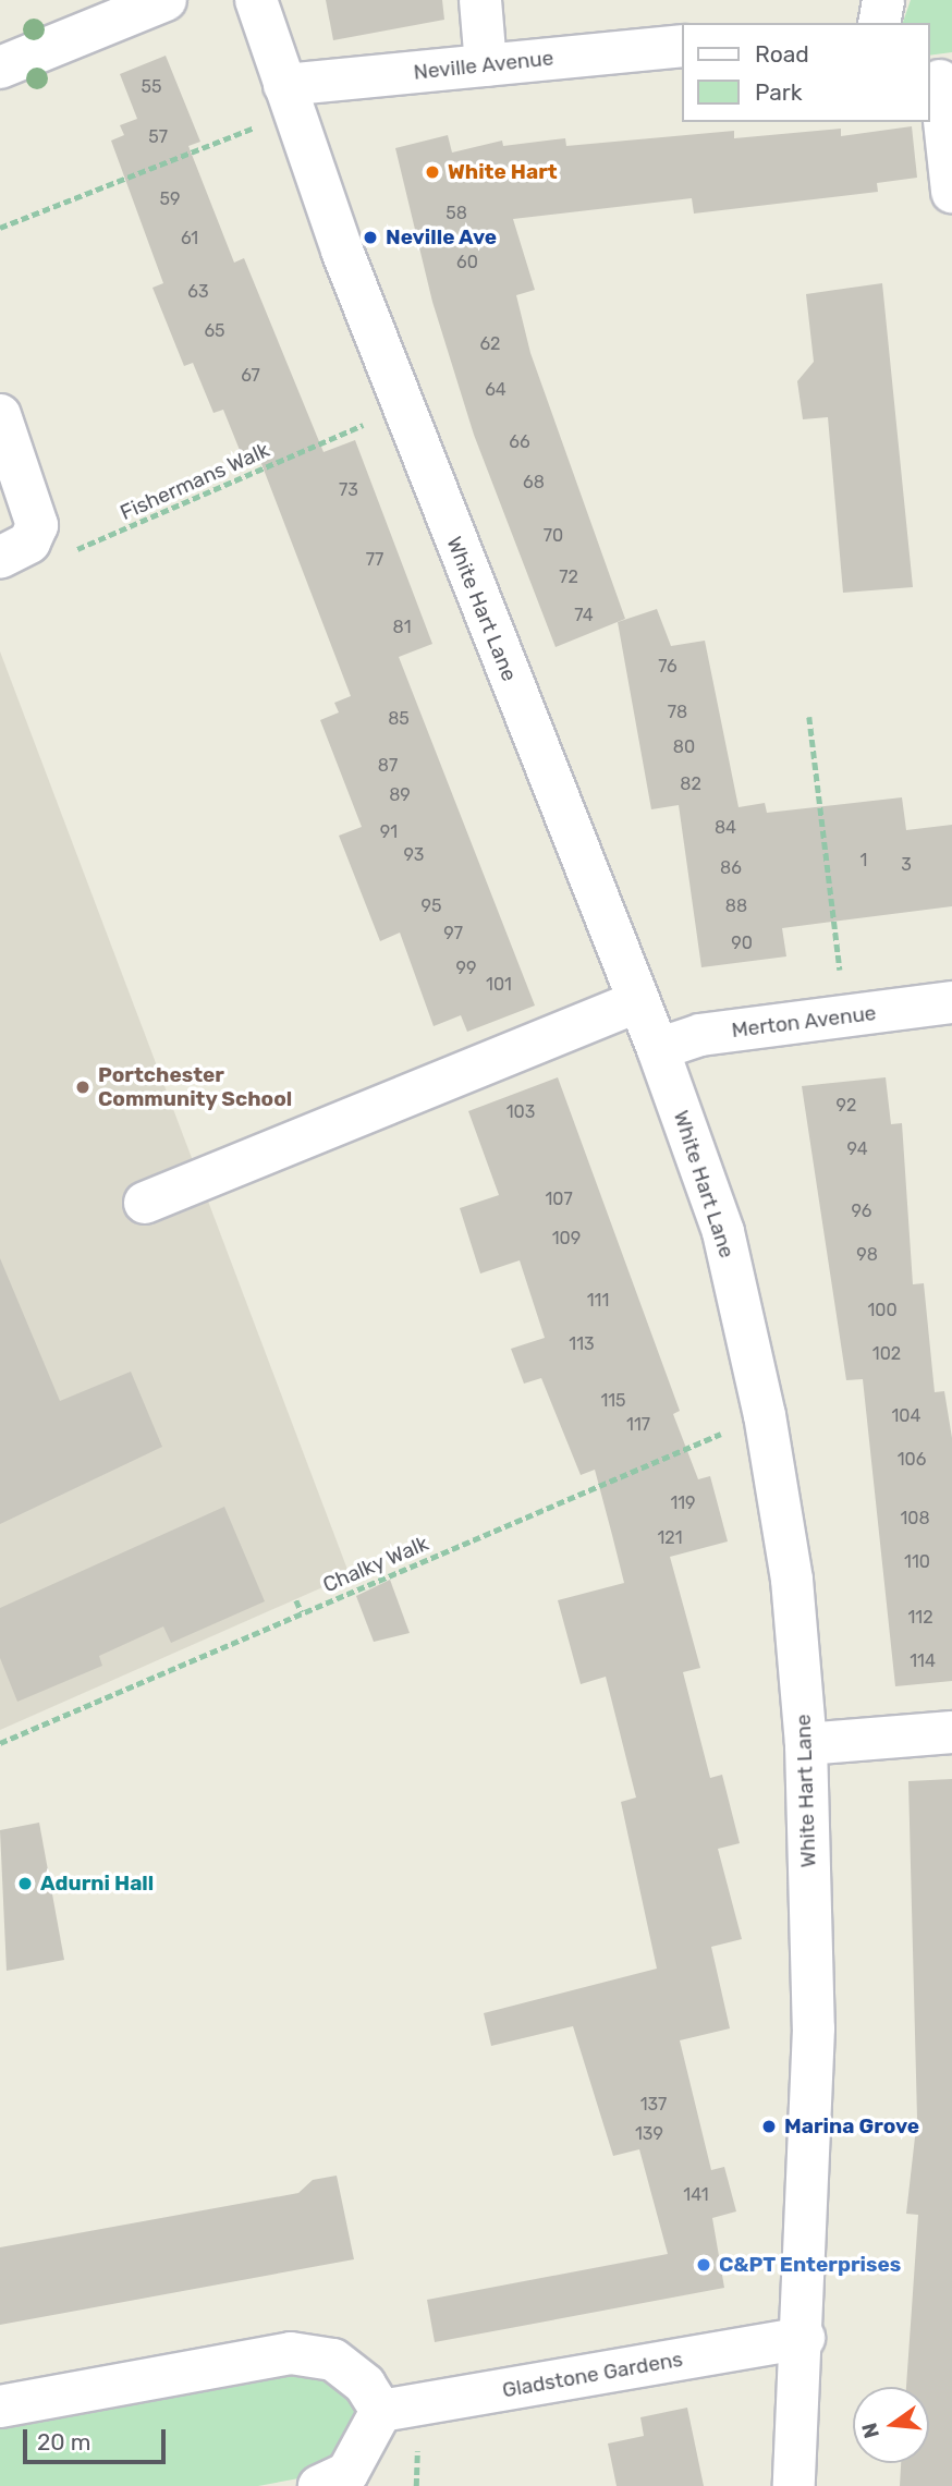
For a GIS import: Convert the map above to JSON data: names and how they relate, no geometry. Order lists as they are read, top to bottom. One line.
{"streets":{"street":["Neville Avenue","White Hart Lane","Merton Avenue","Gladstone Gardens"],"path":["Fishermans Walk","Chalky Walk"]},"crossings":[["Neville Avenue","White Hart Lane"],["Fishermans Walk","White Hart Lane"],["White Hart Lane","Merton Avenue"],["White Hart Lane","Chalky Walk"],["White Hart Lane","Gladstone Gardens"]],"places":["White Hart","Neville Ave","Portchester Community School","Adurni Hall","Marina Grove","C&PT Enterprises"],"house_numbers":["55","57","59","58","61","60","63","65","62","67","64","66","68","73","70","77","72","74","81","76","78","85","80","87","82","89","84","91","93","1","3","86","95","88","97","90","99","101","92","103","94","107","96","109","98","111","100","113","102","115","104","117","106","119","108","121","110","112","114","137","139","141"],"legend":["Road","Park"],"scale_bar":"20 m","north":"left"}
